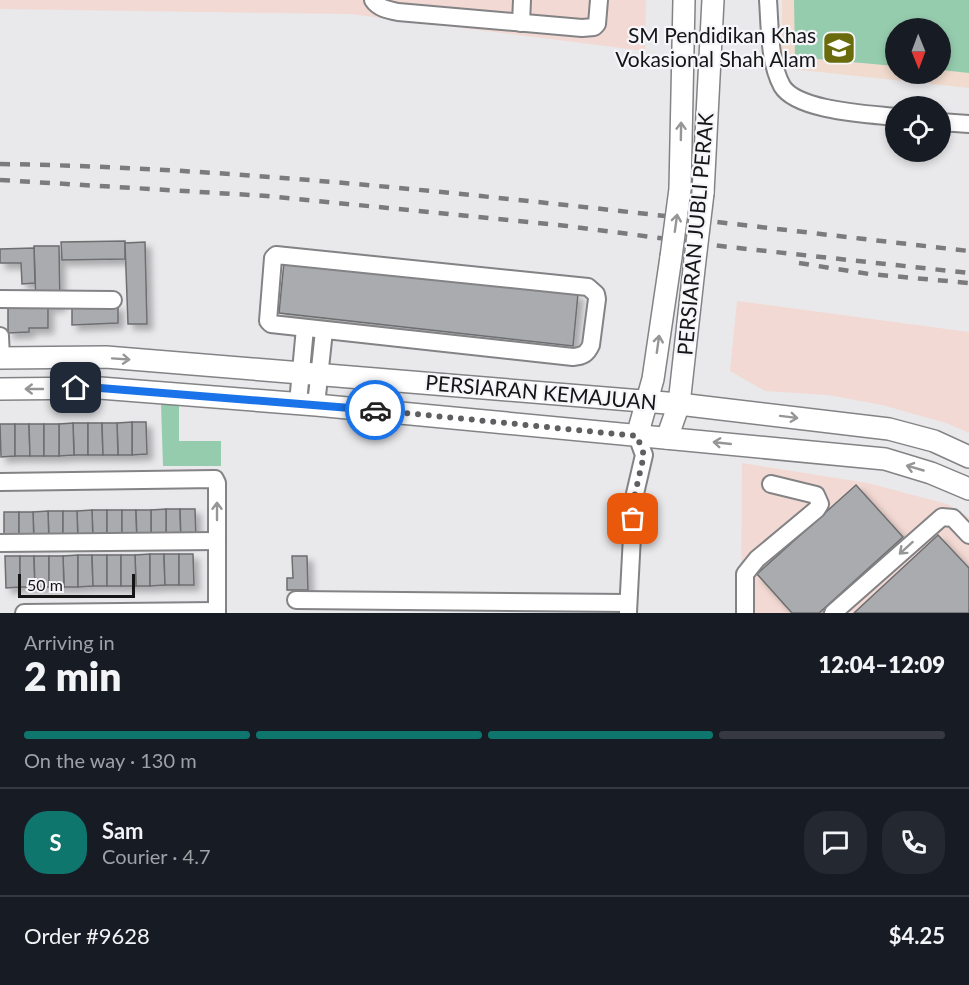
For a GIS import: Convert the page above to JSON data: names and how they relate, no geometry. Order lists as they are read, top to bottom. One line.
{"streets":{"main road":["PERSIARAN JUBLI PERAK","PERSIARAN KEMAJUAN"]},"crossings":[["PERSIARAN JUBLI PERAK","PERSIARAN KEMAJUAN"]],"places":{"school or university":["SM Pendidikan Khas Vokasional Shah Alam"]},"scale_bar":"50 m","north":"bottom","page":{"scale":"50 m","heading":["2 min","Arriving in","12:04–12:09"],"panel":["Sam","Courier · 4.7","Order #9628","$4.25"],"bar":"On the way · 130 m","round":"S"}}
